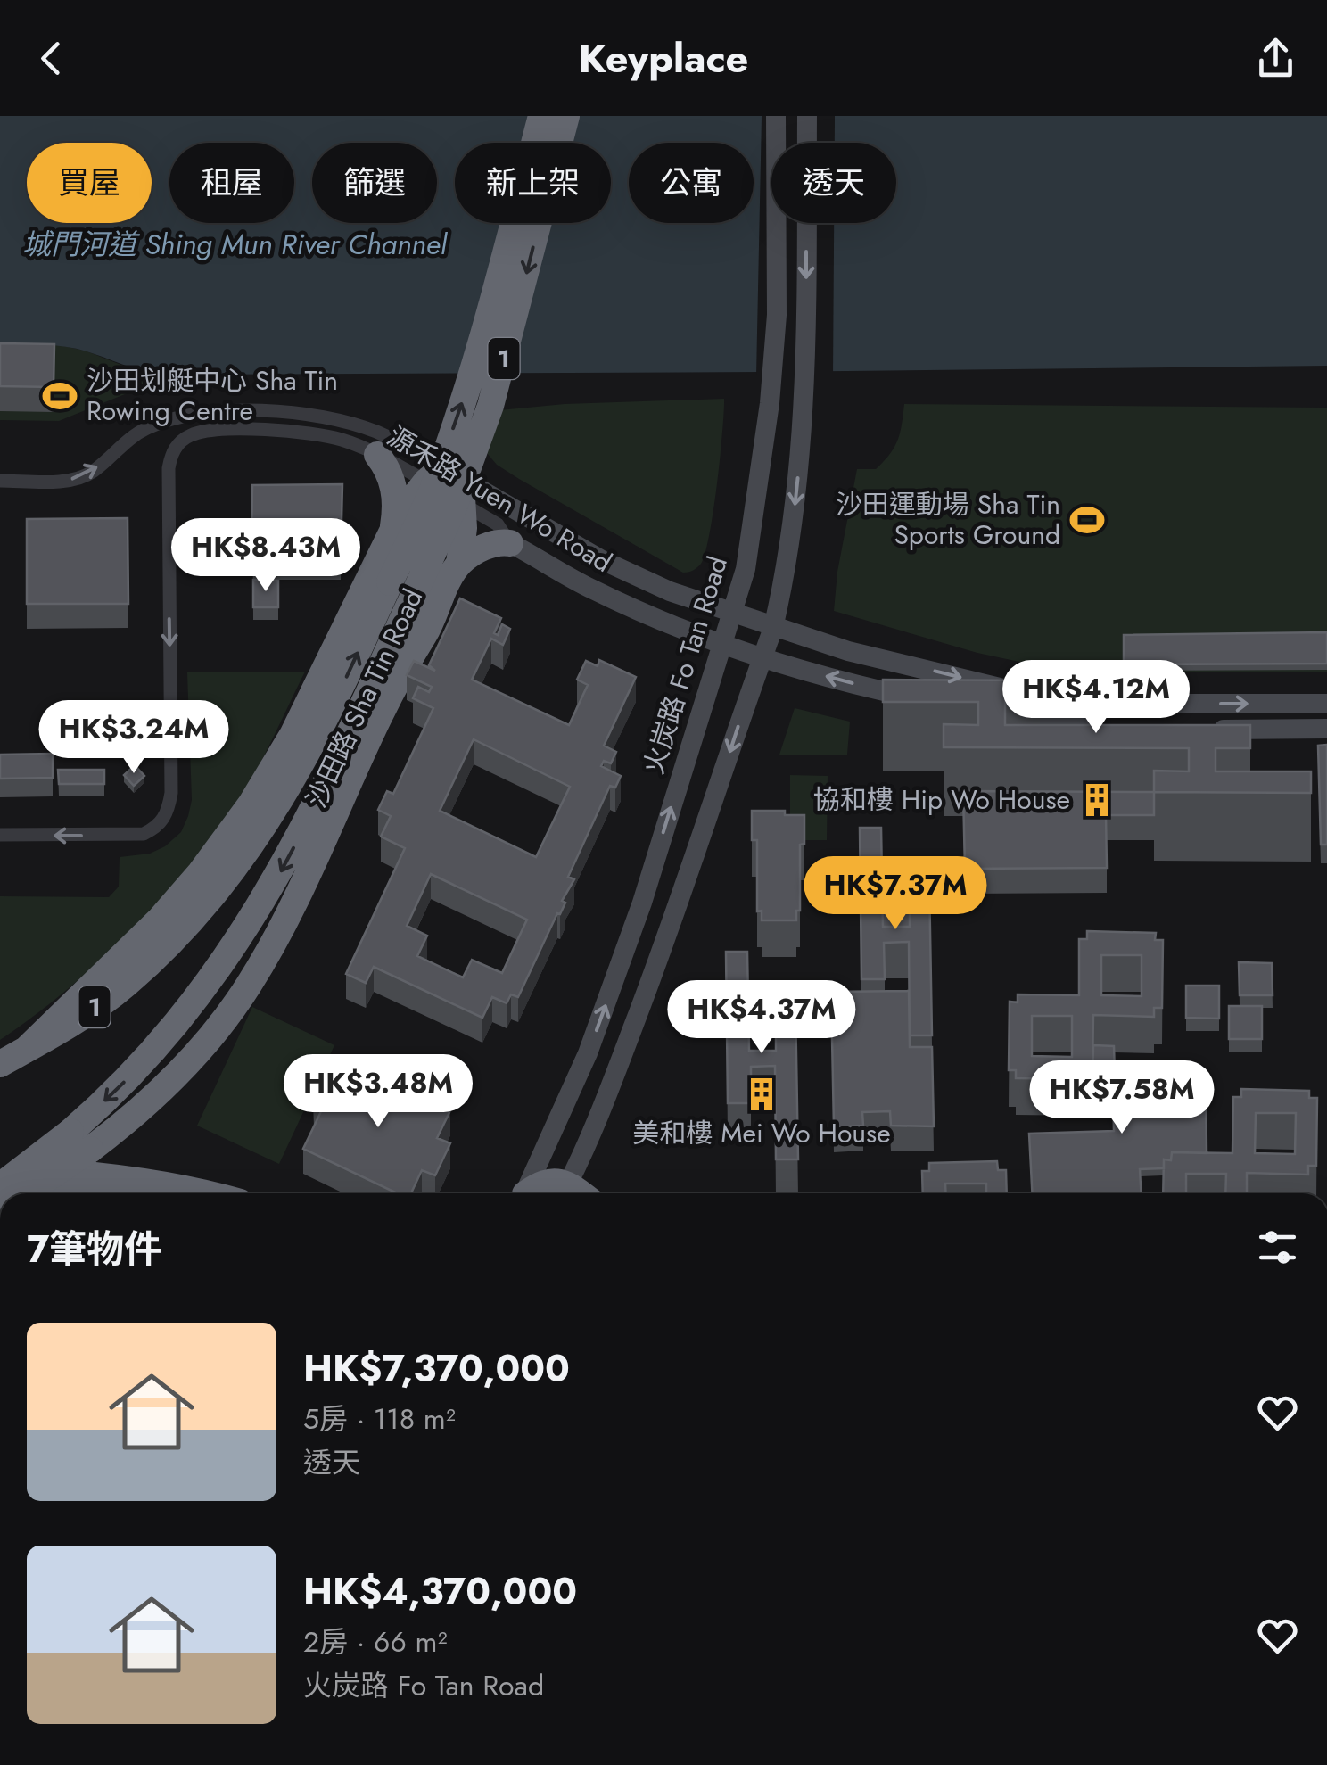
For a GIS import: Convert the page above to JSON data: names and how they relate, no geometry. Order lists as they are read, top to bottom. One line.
{"streets":{"highway":["1","沙田路 Sha Tin Road"],"main road":["源禾路 Yuen Wo Road","火炭路 Fo Tan Road"]},"crossings":[["源禾路 Yuen Wo Road","火炭路 Fo Tan Road"]],"water":["城門河道 Shing Mun River Channel"],"places":{"sports":["沙田划艇中心 Sha Tin Rowing Centre","沙田運動場 Sha Tin Sports Ground"],"building":["協和樓 Hip Wo House","美和樓 Mei Wo House"]},"page":{"header":"Keyplace","chip":["買屋","租屋","篩選","新上架","公寓","透天"],"price":["HK$8.43M","HK$4.12M","HK$3.24M","HK$7.37M","HK$4.37M","HK$3.48M","HK$7.58M"],"heading":"7筆物件","list":[{"name":"HK$7,370,000","note":"5房 · 118 m² · 透天"},{"name":"HK$4,370,000","note":"2房 · 66 m² · 火炭路 Fo Tan Road"}]}}
